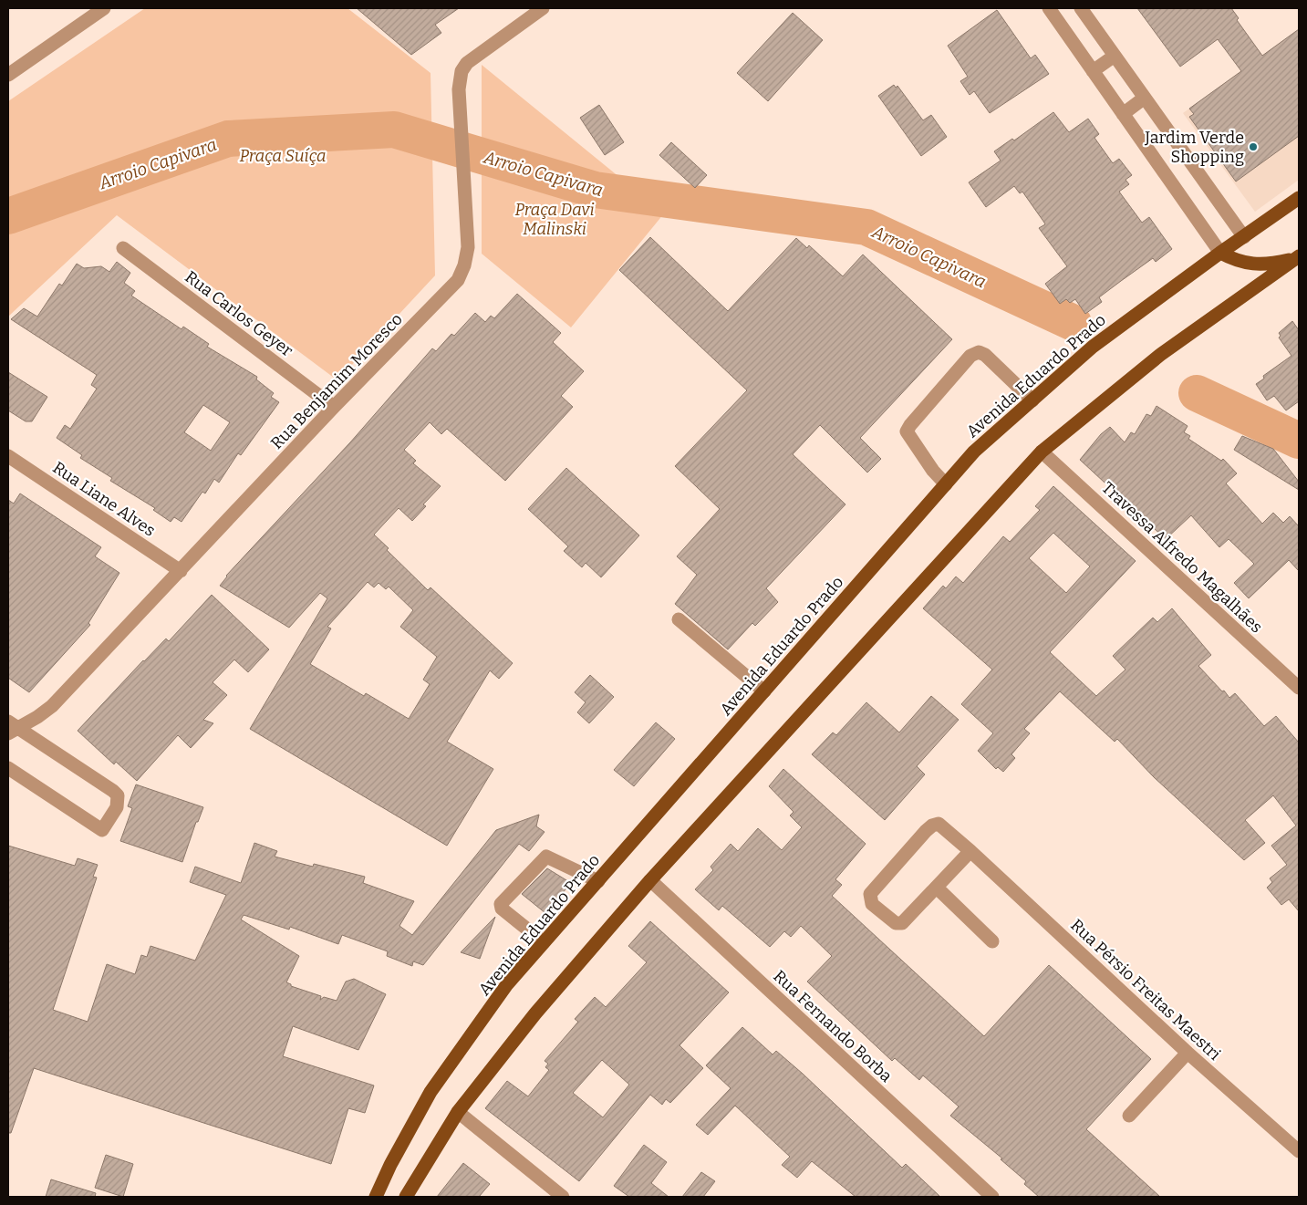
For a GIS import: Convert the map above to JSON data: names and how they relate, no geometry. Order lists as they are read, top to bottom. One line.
{"streets":{"main road":["Avenida Eduardo Prado"],"street":["Rua Carlos Geyer","Rua Benjamim Moresco","Rua Liane Alves","Travessa Alfredo Magalhães","Rua Pérsio Freitas Maestri","Rua Fernando Borba"]},"crossings":[["Rua Carlos Geyer","Rua Benjamim Moresco"],["Rua Benjamim Moresco","Rua Liane Alves"]],"water":["Arroio Capivara"],"parks":["Praça Suíça","Praça Davi Malinski"],"places":["Jardim Verde Shopping"]}
